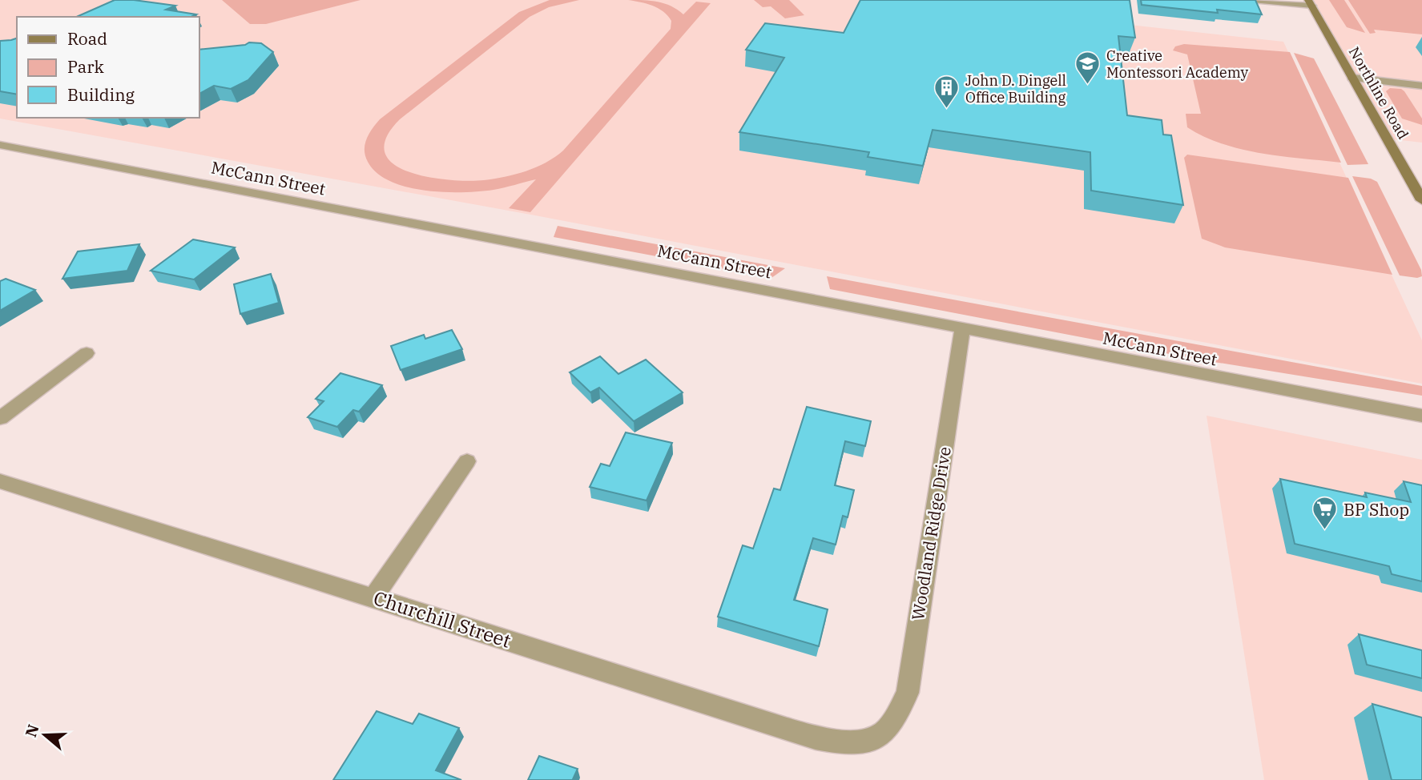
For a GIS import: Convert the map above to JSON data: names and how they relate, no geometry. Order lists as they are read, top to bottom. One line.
{"streets":{"main road":["Northline Road"],"street":["McCann Street","Woodland Ridge Drive","Churchill Street"]},"crossings":[["McCann Street","Woodland Ridge Drive"],["Woodland Ridge Drive","Churchill Street"]],"places":{"school or university":["Creative Montessori Academy"],"building":["John D. Dingell Office Building"],"supermarket":["BP Shop"]},"legend":["Road","Park","Building"],"north":"left"}
